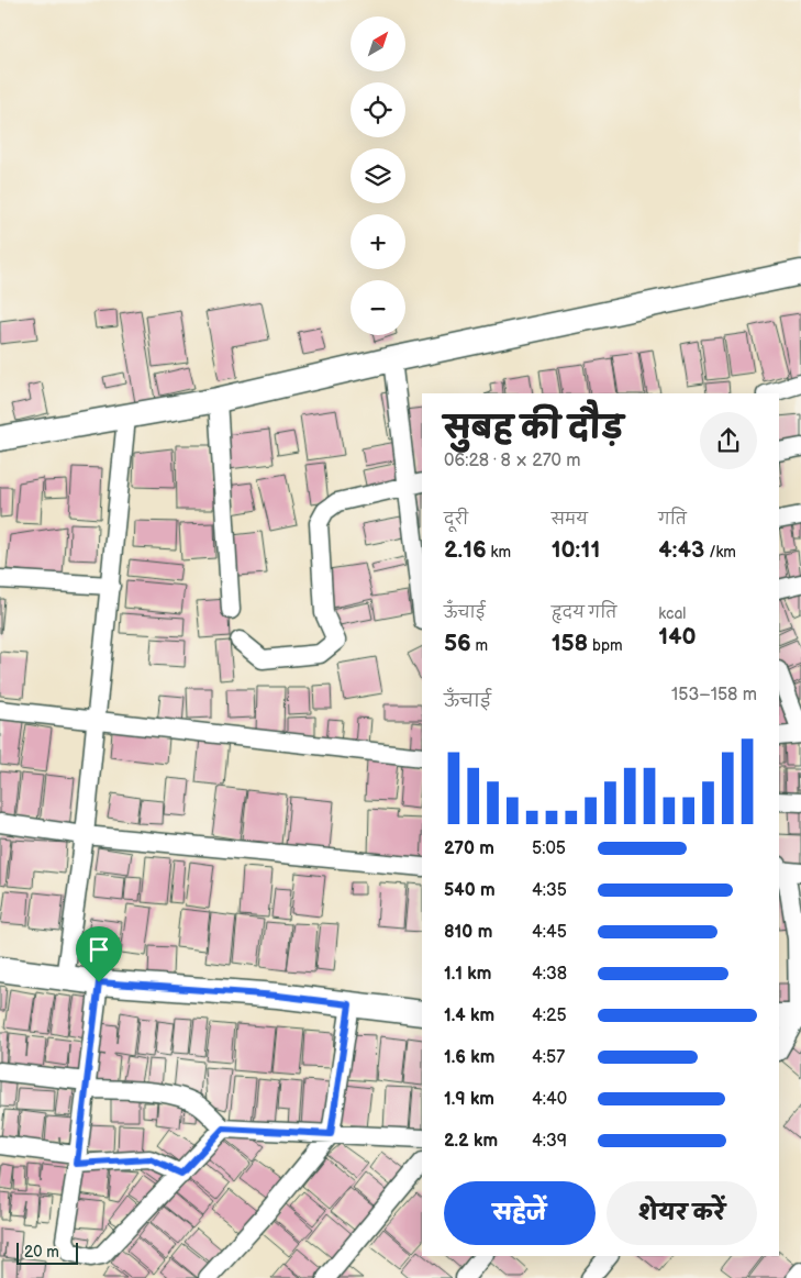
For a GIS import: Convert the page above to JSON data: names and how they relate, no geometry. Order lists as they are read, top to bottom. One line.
{"scale_bar":"20 m","north":"top right","page":{"map_buttons":["+","−"],"heading":["सुबह की दौड़","06:28 · 8 × 270 m"],"stats":[["दूरी","2.16 km"],["समय","10:11"],["गति","4:43 /km"],["ऊँचाई","56 m"],["हृदय गति","158 bpm"],["kcal","140"]],"chart":["ऊँचाई","153–158 m"],"list":[{"name":"270 m","note":"5:05"},{"name":"540 m","note":"4:35"},{"name":"810 m","note":"4:45"},{"name":"1.1 km","note":"4:38"},{"name":"1.4 km","note":"4:25"},{"name":"1.6 km","note":"4:57"},{"name":"1.9 km","note":"4:40"},{"name":"2.2 km","note":"4:39"}],"buttons":["सहेजें","शेयर करें"],"scale":"20 m"}}
